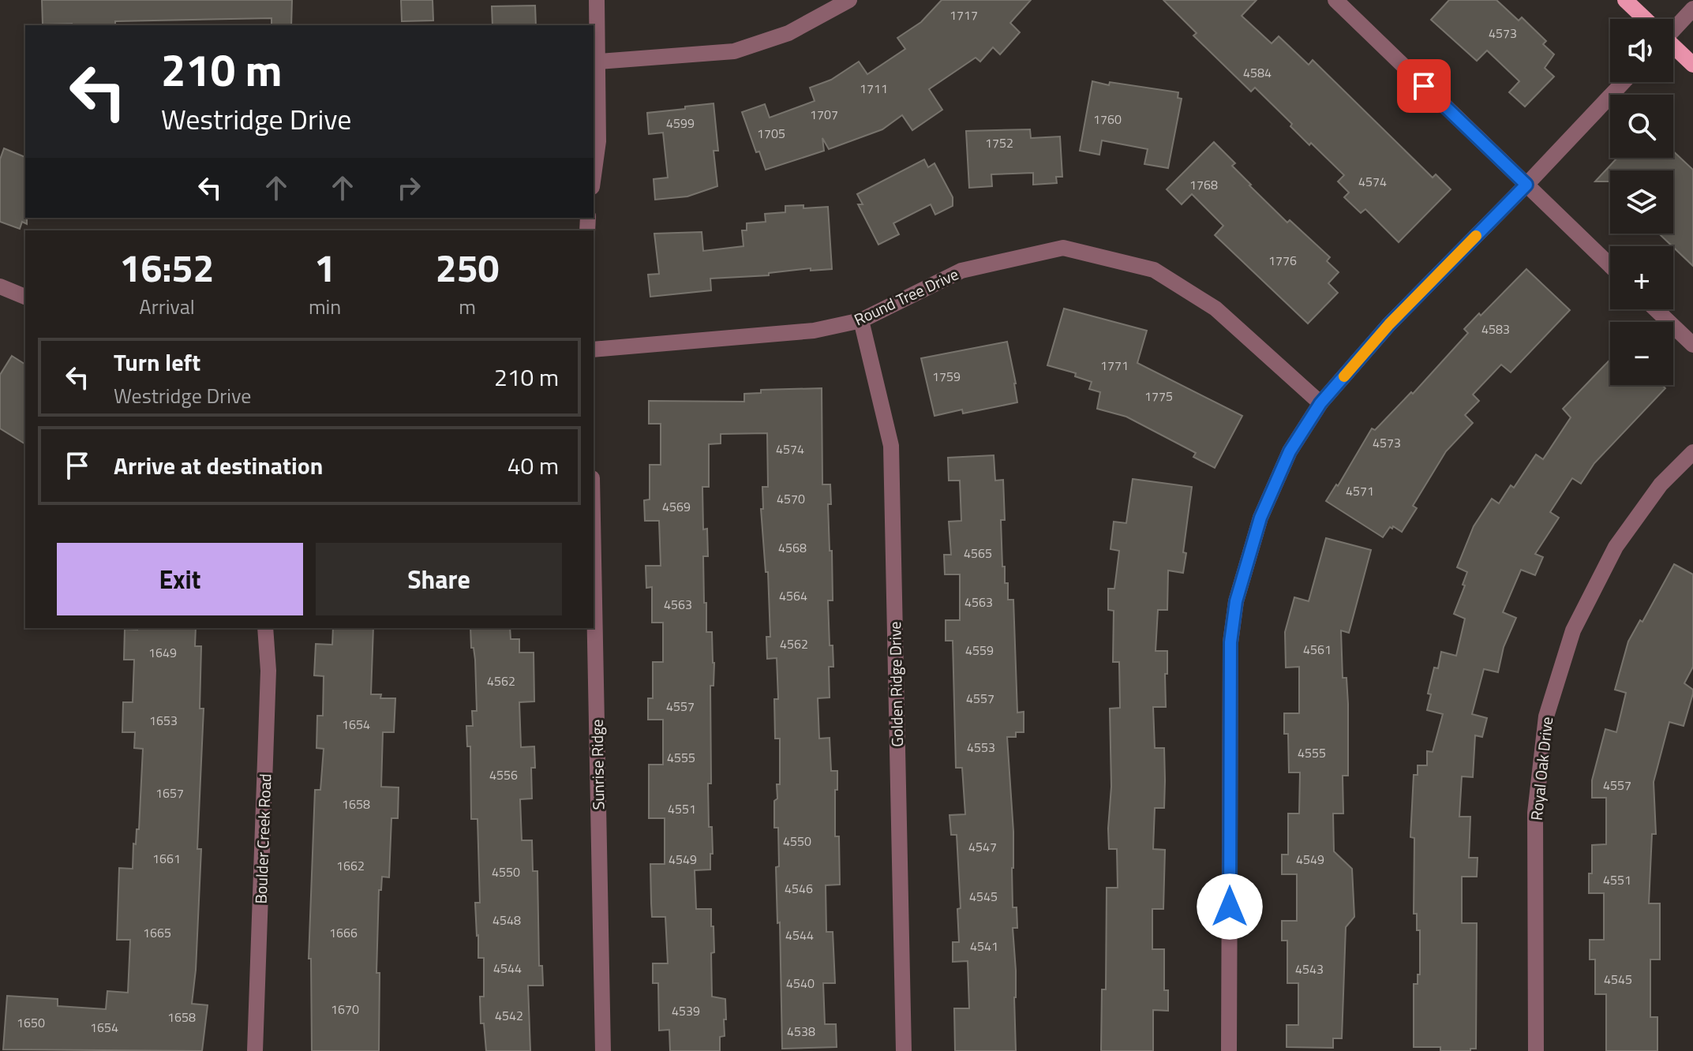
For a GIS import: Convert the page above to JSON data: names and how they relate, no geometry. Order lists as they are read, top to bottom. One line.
{"streets":{"street":["Round Tree Drive","Golden Ridge Drive","Sunrise Ridge","Royal Oak Drive","Boulder Creek Road"]},"crossings":[["Round Tree Drive","Golden Ridge Drive"]],"house_numbers":["1717","4573","4584","1711","1707","1760","4599","1705","1752","4574","1768","1776","4583","1771","1759","1775","4573","4574","4571","4570","4569","4568","4565","4564","4563","4563","4562","4561","4559","1649","4562","4557","4557","1653","1654","4553","4555","4555","4556","4557","1657","1658","4551","4550","4547","1661","4549","4549","1662","4550","4551","4546","4545","4548","1665","1666","4544","4541","4544","4543","4545","4540","1670","4539","4542","1658","1650","1654","4538"],"page":{"map_buttons":["+","−"],"turn":["210 m","Westridge Drive"],"eta":["16:52","Arrival","1","min","250","m"],"list":[{"name":"Turn left","note":"Westridge Drive","value":"210 m"},{"name":"Arrive at destination","value":"40 m"}],"buttons":["Exit","Share"]}}
